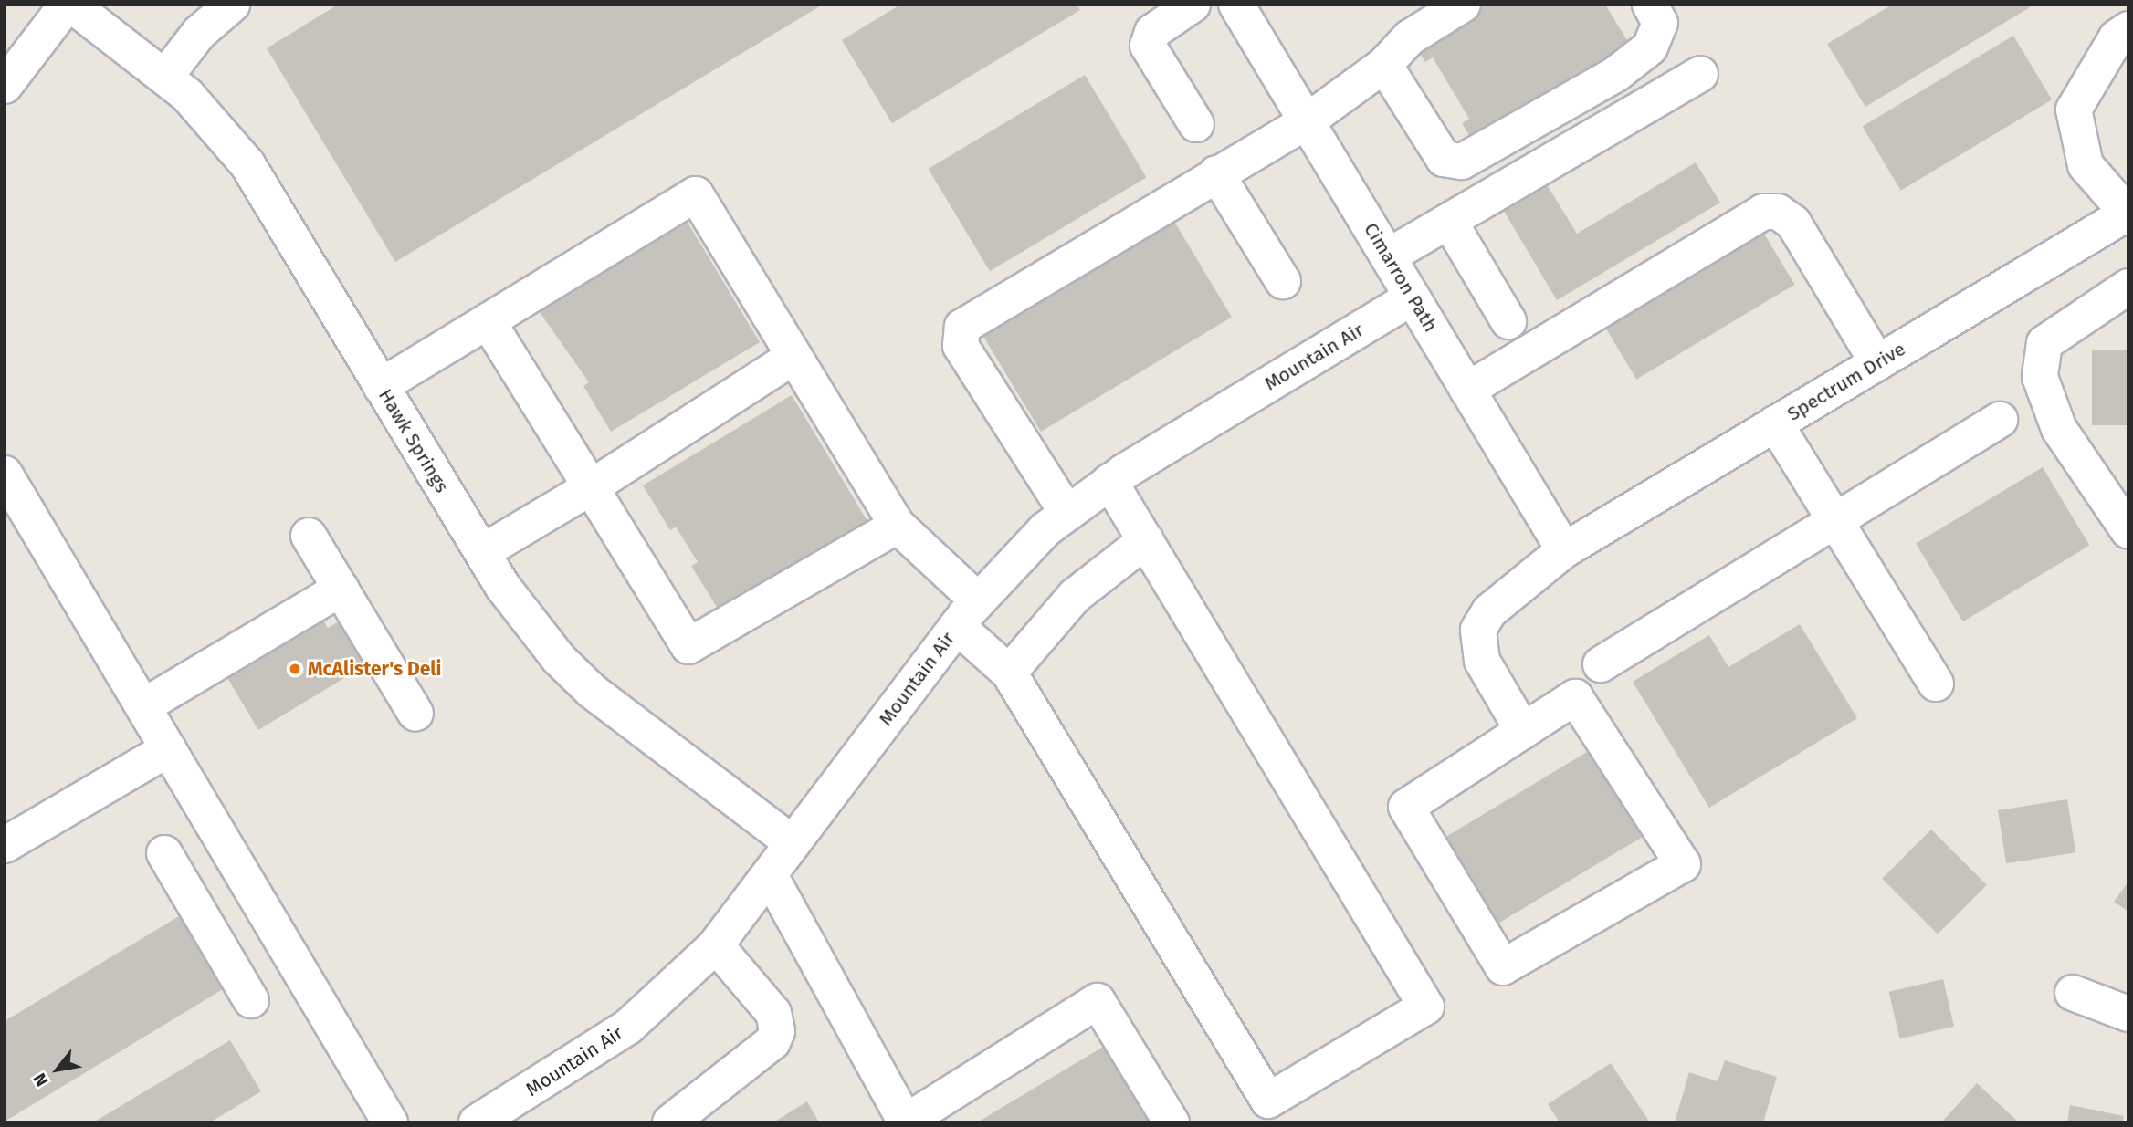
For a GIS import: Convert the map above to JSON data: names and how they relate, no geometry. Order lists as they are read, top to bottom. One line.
{"streets":{"street":["Cimarron Path","Mountain Air","Spectrum Drive","Hawk Springs"]},"crossings":[["Cimarron Path","Mountain Air"],["Cimarron Path","Spectrum Drive"],["Mountain Air","Hawk Springs"]],"places":["McAlister's Deli"],"north":"bottom left"}
